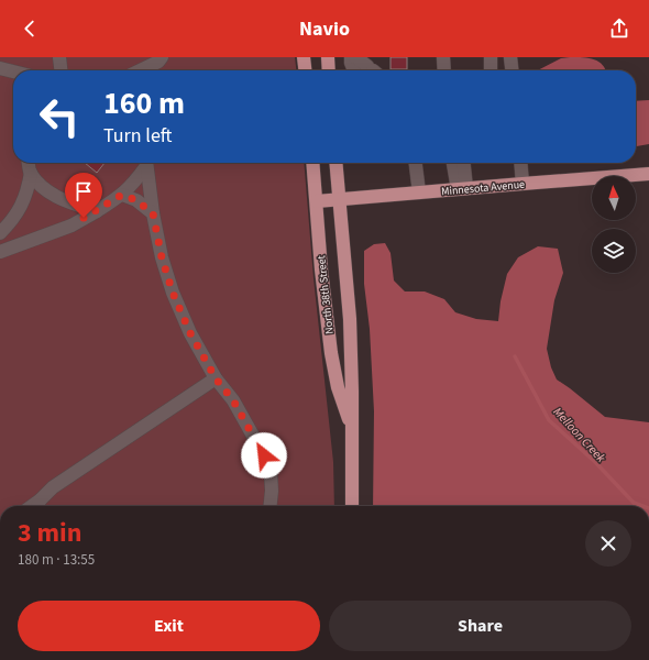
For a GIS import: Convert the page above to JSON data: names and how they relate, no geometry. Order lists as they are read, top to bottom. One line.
{"streets":{"main road":["Minnesota Avenue","North 38th Street"]},"crossings":[["Minnesota Avenue","North 38th Street"]],"water":["Melloon Creek"],"north":"top","page":{"header":"Navio","turn":["160 m","Turn left"],"heading":["3 min","180 m · 13:55"],"buttons":["Exit","Share"]}}
